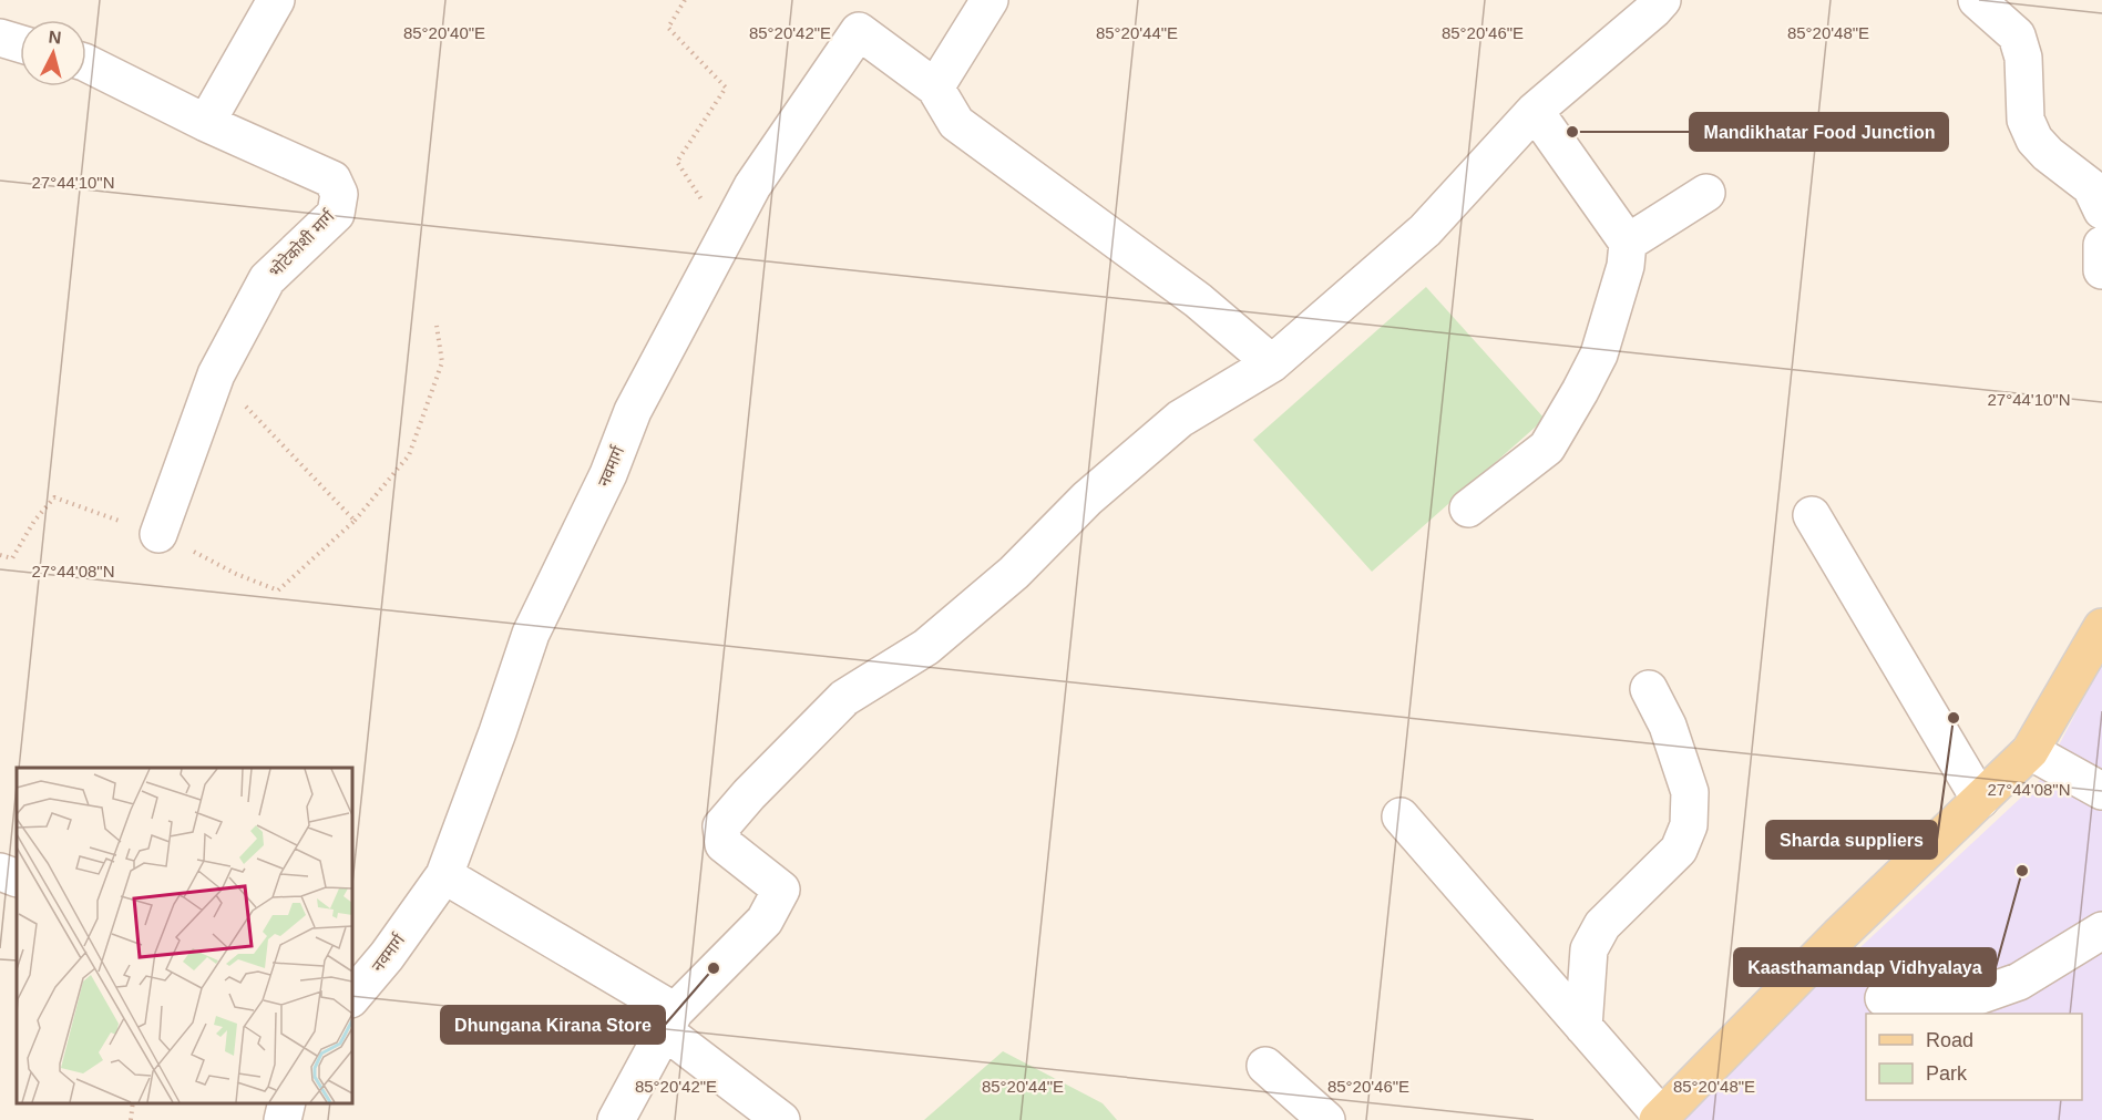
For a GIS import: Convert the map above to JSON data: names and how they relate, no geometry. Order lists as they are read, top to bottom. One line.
{"streets":{"street":["भोटेकोशी मार्ग","नवमार्ग"]},"places":["Mandikhatar Food Junction","Sharda suppliers","Kaasthamandap Vidhyalaya","Dhungana Kirana Store"],"legend":["Road","Park"],"north":"top","coordinates":["85°20'40\"E","85°20'42\"E","85°20'44\"E","85°20'46\"E","85°20'48\"E","27°44'10\"N","27°44'08\"N"]}
